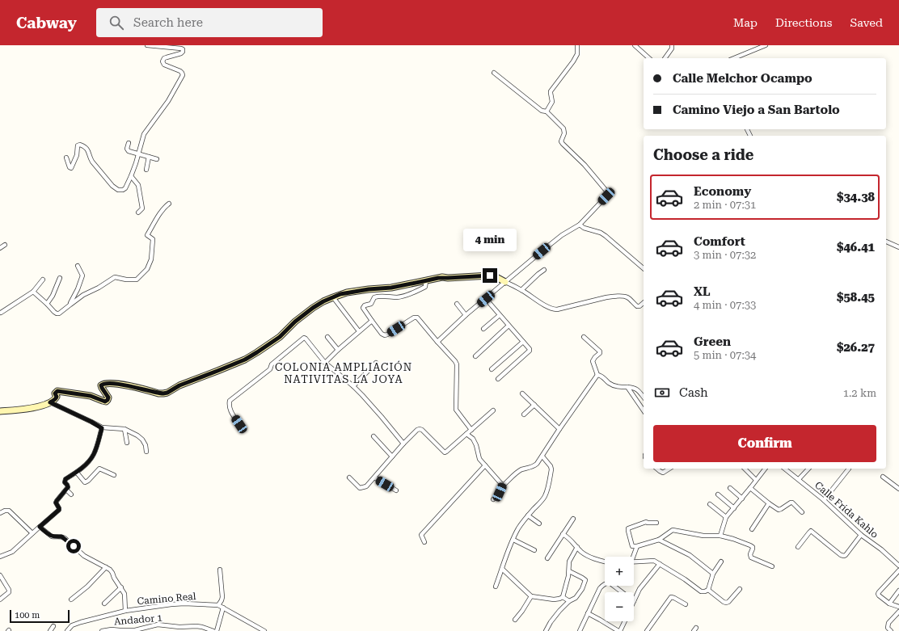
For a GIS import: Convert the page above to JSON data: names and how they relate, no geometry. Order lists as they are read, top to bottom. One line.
{"streets":{"street":["Calle Frida Kahlo","Camino Real","Andador 1"]},"districts":["COLONIA AMPLIACIÓN NATIVITAS LA JOYA"],"scale_bar":"100 m","page":{"header":"Cabway","search":"Search here","nav":["Map","Directions","Saved"],"banner":["Calle Melchor Ocampo","Camino Viejo a San Bartolo"],"heading":"Choose a ride","list":[{"name":"Economy","note":"2 min · 07:31","value":"$34.38"},{"name":"Comfort","note":"3 min · 07:32","value":"$46.41"},{"name":"XL","note":"4 min · 07:33","value":"$58.45"},{"name":"Green","note":"5 min · 07:34","value":"$26.27"}],"bubble":"4 min","pay":["Cash","1.2 km"],"buttons":"Confirm","map_buttons":["+","−"],"scale":"100 m"}}
